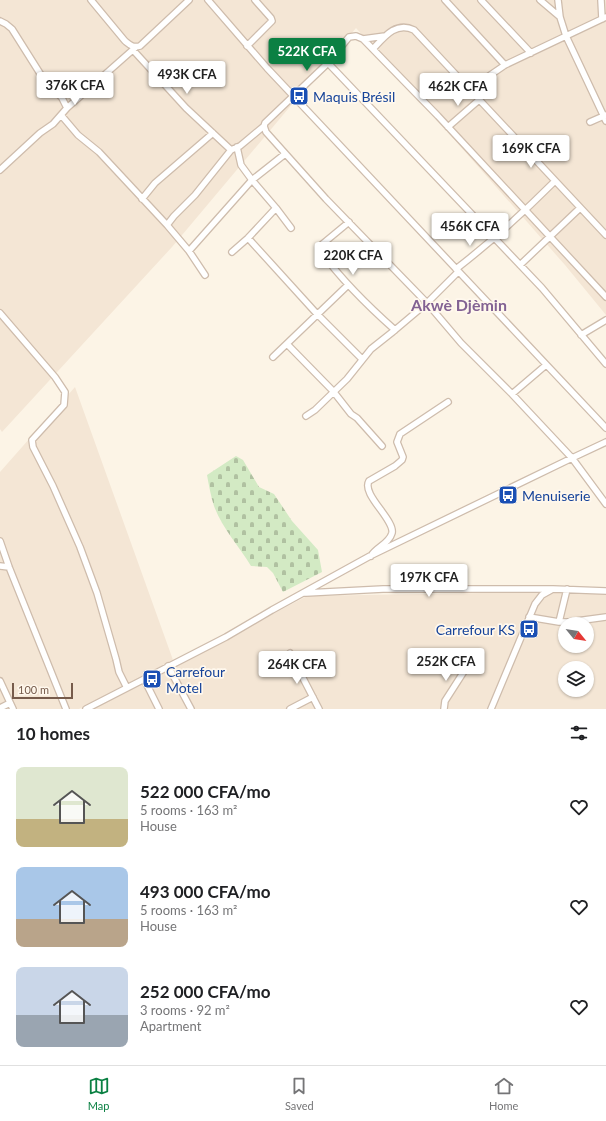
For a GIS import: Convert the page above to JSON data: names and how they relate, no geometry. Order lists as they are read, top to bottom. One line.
{"districts":["Akwè Djèmin"],"places":{"bus stop":["Maquis Brésil","Menuiserie","Carrefour KS","Carrefour Motel"]},"scale_bar":"100 m","north":"bottom right","page":{"price":["522K CFA","493K CFA","376K CFA","462K CFA","169K CFA","456K CFA","220K CFA","197K CFA","252K CFA","264K CFA"],"scale":"100 m","heading":"10 homes","list":[{"name":"522 000 CFA/mo","note":"5 rooms · 163 m² · House"},{"name":"493 000 CFA/mo","note":"5 rooms · 163 m² · House"},{"name":"252 000 CFA/mo","note":"3 rooms · 92 m² · Apartment"}],"tabs":["Map","Saved","Home"]}}
